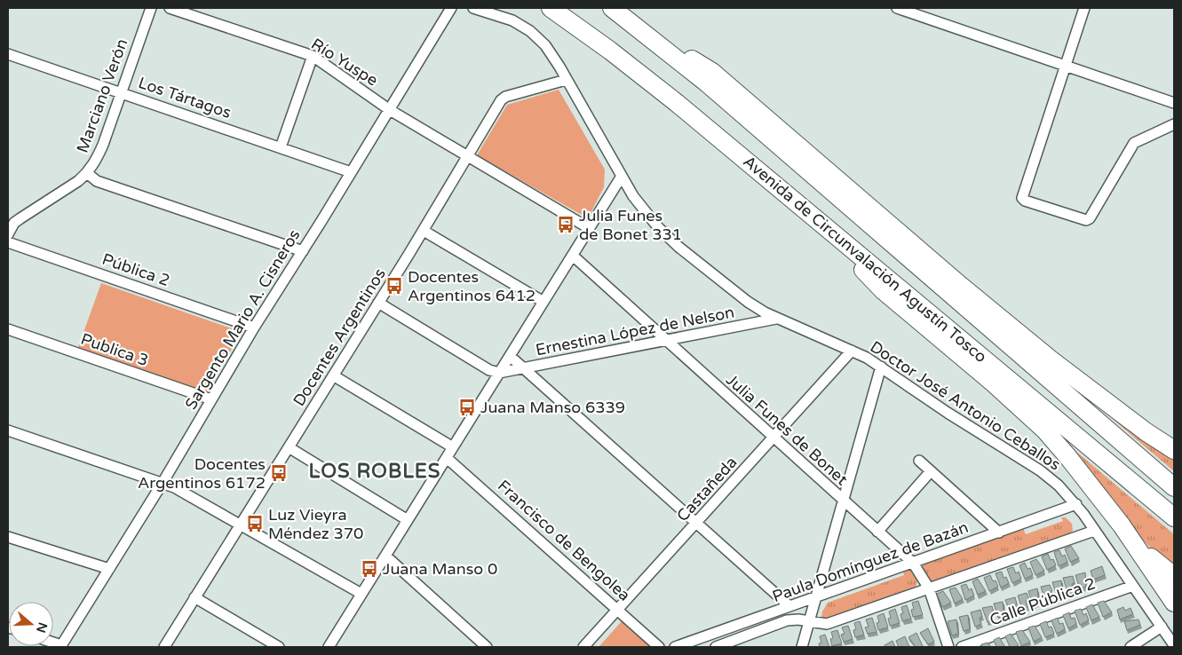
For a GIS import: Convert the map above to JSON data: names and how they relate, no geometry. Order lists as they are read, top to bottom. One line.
{"streets":{"highway":["Avenida de Circunvalación Agustín Tosco"],"street":["Río Yuspe","Marciano Verón","Los Tártagos","Pública 2","Sargento Mario A. Cisneros","Ernestina López de Nelson","Docentes Argentinos","Publica 3","Doctor José Antonio Ceballos","Julia Funes de Bonet","Castañeda","Francisco de Bengolea","Paula Domínguez de Bazán","Calle Pública 2"]},"crossings":[["Río Yuspe","Sargento Mario A. Cisneros"],["Río Yuspe","Docentes Argentinos"],["Marciano Verón","Los Tártagos"],["Los Tártagos","Sargento Mario A. Cisneros"],["Pública 2","Sargento Mario A. Cisneros"],["Sargento Mario A. Cisneros","Publica 3"],["Ernestina López de Nelson","Doctor José Antonio Ceballos"],["Ernestina López de Nelson","Julia Funes de Bonet"],["Docentes Argentinos","Doctor José Antonio Ceballos"],["Doctor José Antonio Ceballos","Castañeda"],["Doctor José Antonio Ceballos","Paula Domínguez de Bazán"],["Doctor José Antonio Ceballos","Calle Pública 2"],["Julia Funes de Bonet","Castañeda"],["Julia Funes de Bonet","Paula Domínguez de Bazán"],["Castañeda","Francisco de Bengolea"]],"districts":["LOS ROBLES"],"places":{"bus stop":["Julia Funes de Bonet 331","Docentes Argentinos 6412","Juana Manso 6339","Docentes Argentinos 6172","Luz Vieyra Méndez 370","Juana Manso 0"]},"north":"right"}
